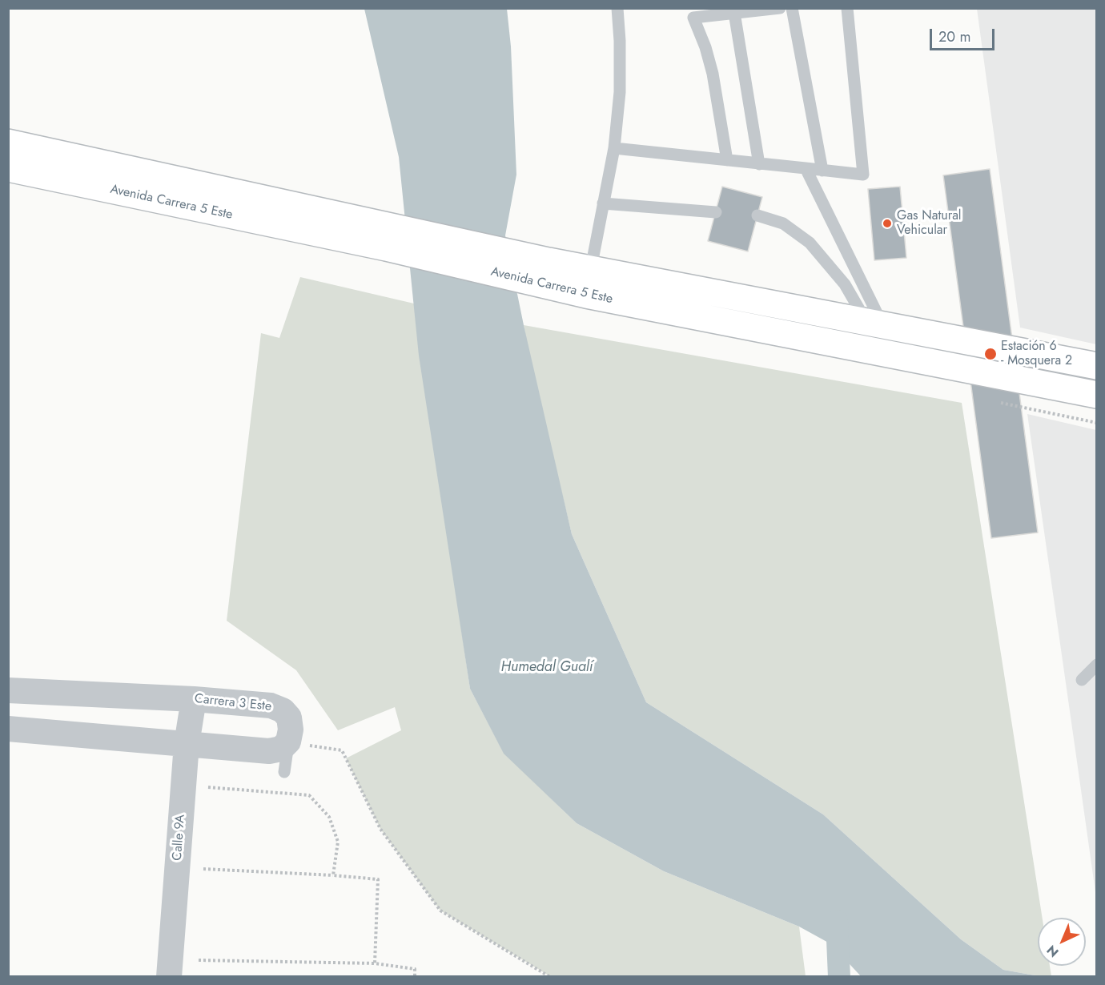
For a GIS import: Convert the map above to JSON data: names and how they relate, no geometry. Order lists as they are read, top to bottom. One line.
{"streets":{"main road":["Avenida Carrera 5 Este"],"street":["Carrera 3 Este","Calle 9A"]},"crossings":[["Carrera 3 Este","Calle 9A"]],"water":["Humedal Gualí"],"places":["Gas Natural Vehicular","Estación 6 - Mosquera 2"],"scale_bar":"20 m","north":"bottom left"}
